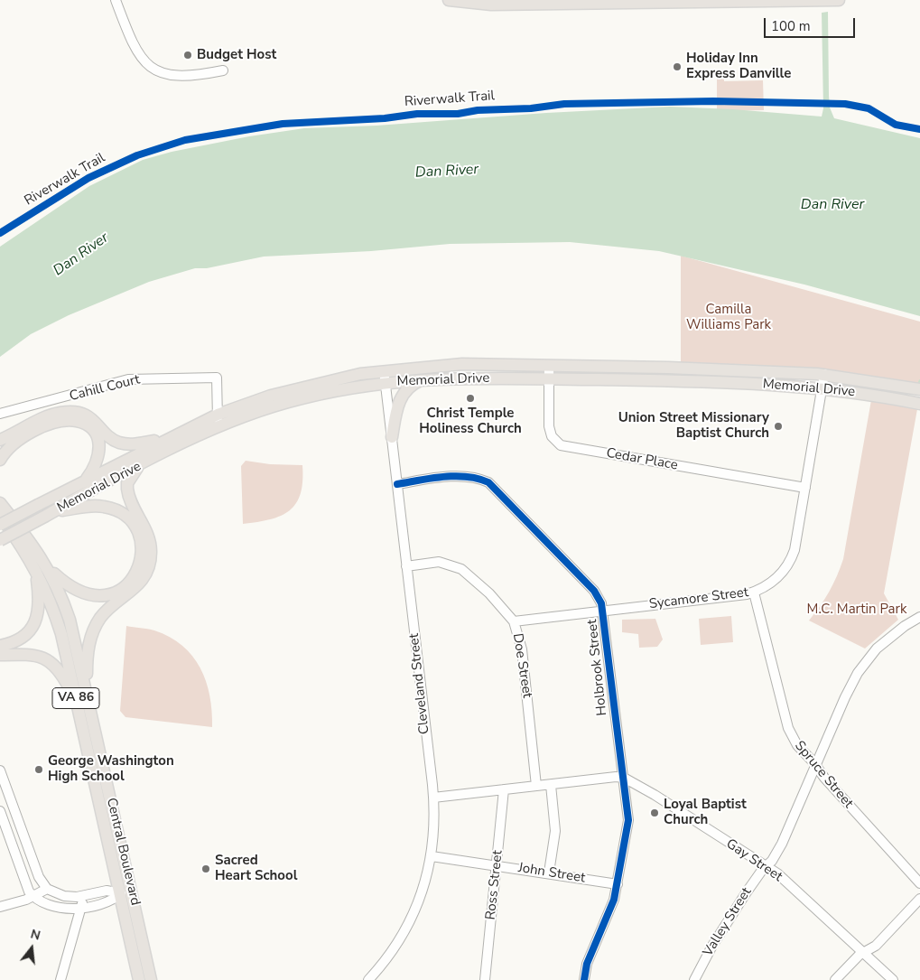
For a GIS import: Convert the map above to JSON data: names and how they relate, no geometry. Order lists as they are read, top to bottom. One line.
{"streets":{"main road":["Memorial Drive","VA 86","Central Boulevard"],"street":["Cahill Court","Cedar Place","Sycamore Street","Doe Street","Holbrook Street","Cleveland Street","Spruce Street","Gay Street","John Street","Ross Street","Valley Street"],"cycle path":["Riverwalk Trail"]},"crossings":[["Memorial Drive","Cahill Court"],["Memorial Drive","Cedar Place"],["Memorial Drive","Sycamore Street"],["Memorial Drive","Cleveland Street"],["Cedar Place","Sycamore Street"],["Sycamore Street","Doe Street"],["Sycamore Street","Holbrook Street"],["Sycamore Street","Spruce Street"],["Doe Street","Cleveland Street"],["Holbrook Street","Cleveland Street"],["Holbrook Street","Gay Street"],["Holbrook Street","John Street"],["Cleveland Street","John Street"],["Spruce Street","Valley Street"],["Gay Street","Valley Street"],["John Street","Ross Street"]],"water":["Dan River"],"parks":["Camilla Williams Park","M.C. Martin Park"],"places":["Budget Host","Holiday Inn Express Danville","Christ Temple Holiness Church","Union Street Missionary Baptist Church","George Washington High School","Loyal Baptist Church","Sacred Heart School"],"scale_bar":"100 m","north":"top"}
